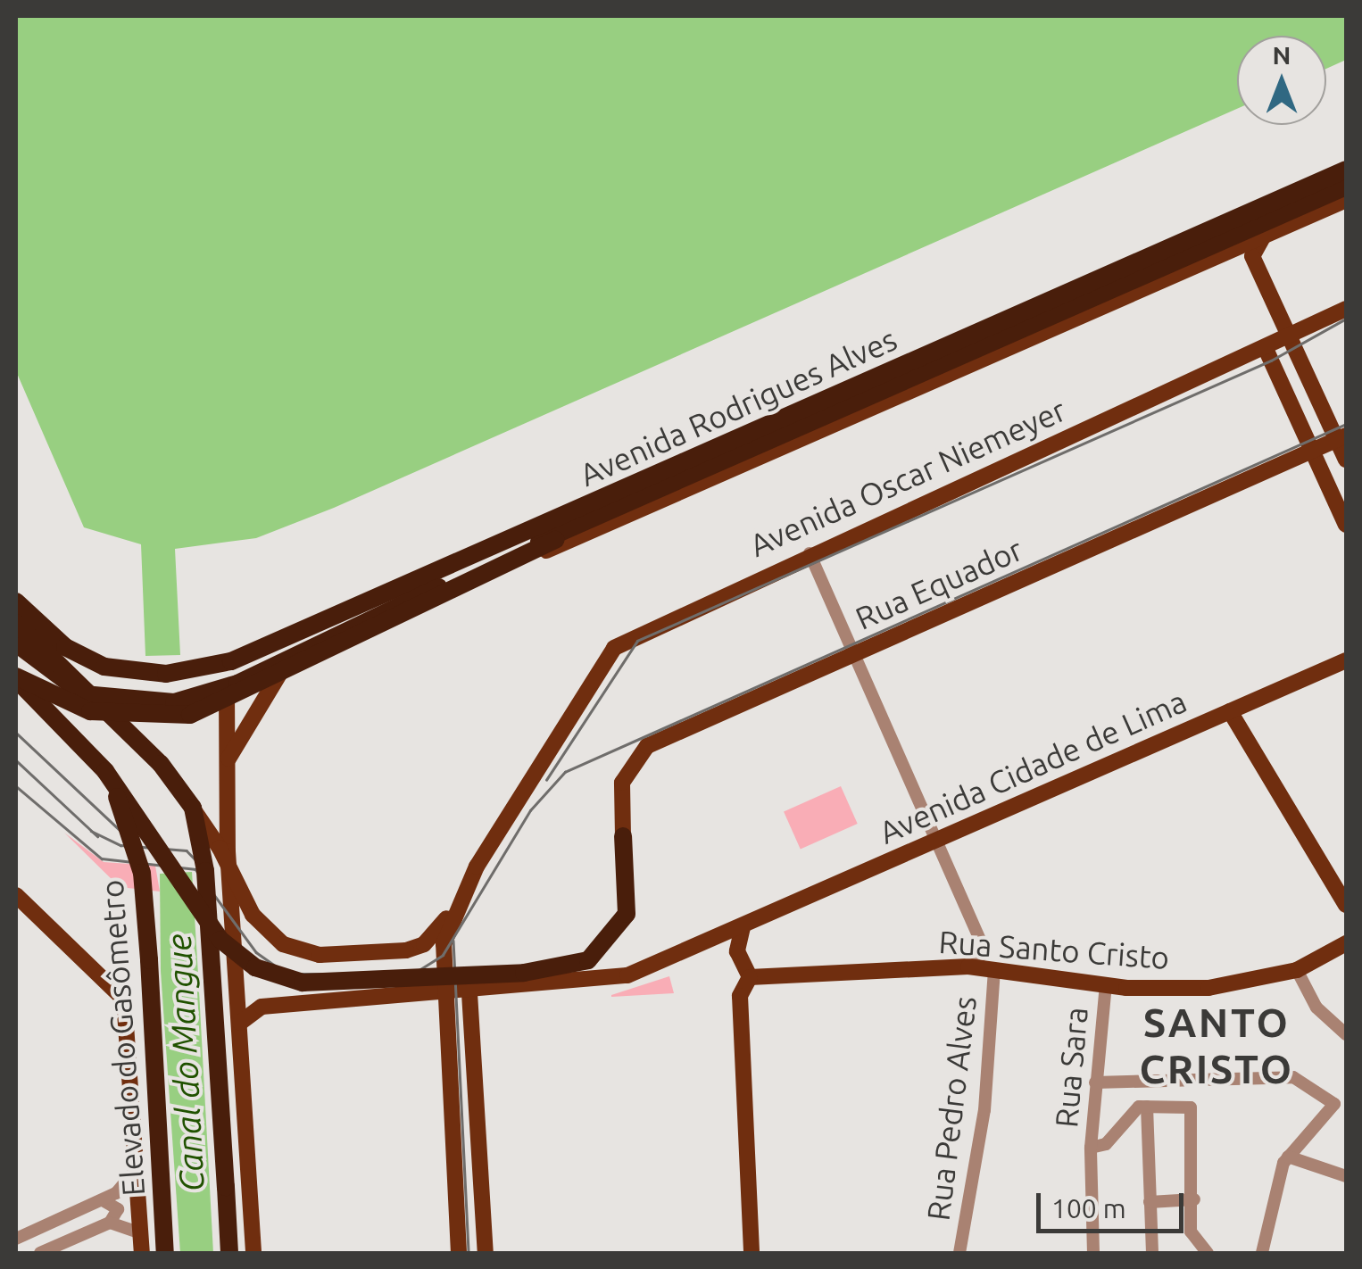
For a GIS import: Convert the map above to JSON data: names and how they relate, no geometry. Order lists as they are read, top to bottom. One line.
{"streets":{"highway":["Avenida Rodrigues Alves","Elevado do Gasômetro"],"main road":["Avenida Oscar Niemeyer","Rua Equador","Avenida Cidade de Lima","Rua Santo Cristo"],"street":["Rua Sara","Rua Pedro Alves"]},"crossings":[["Rua Equador","Elevado do Gasômetro"],["Rua Santo Cristo","Rua Sara"],["Rua Santo Cristo","Rua Pedro Alves"]],"districts":["SANTO CRISTO"],"water":["Canal do Mangue"],"scale_bar":"100 m","north":"top"}
